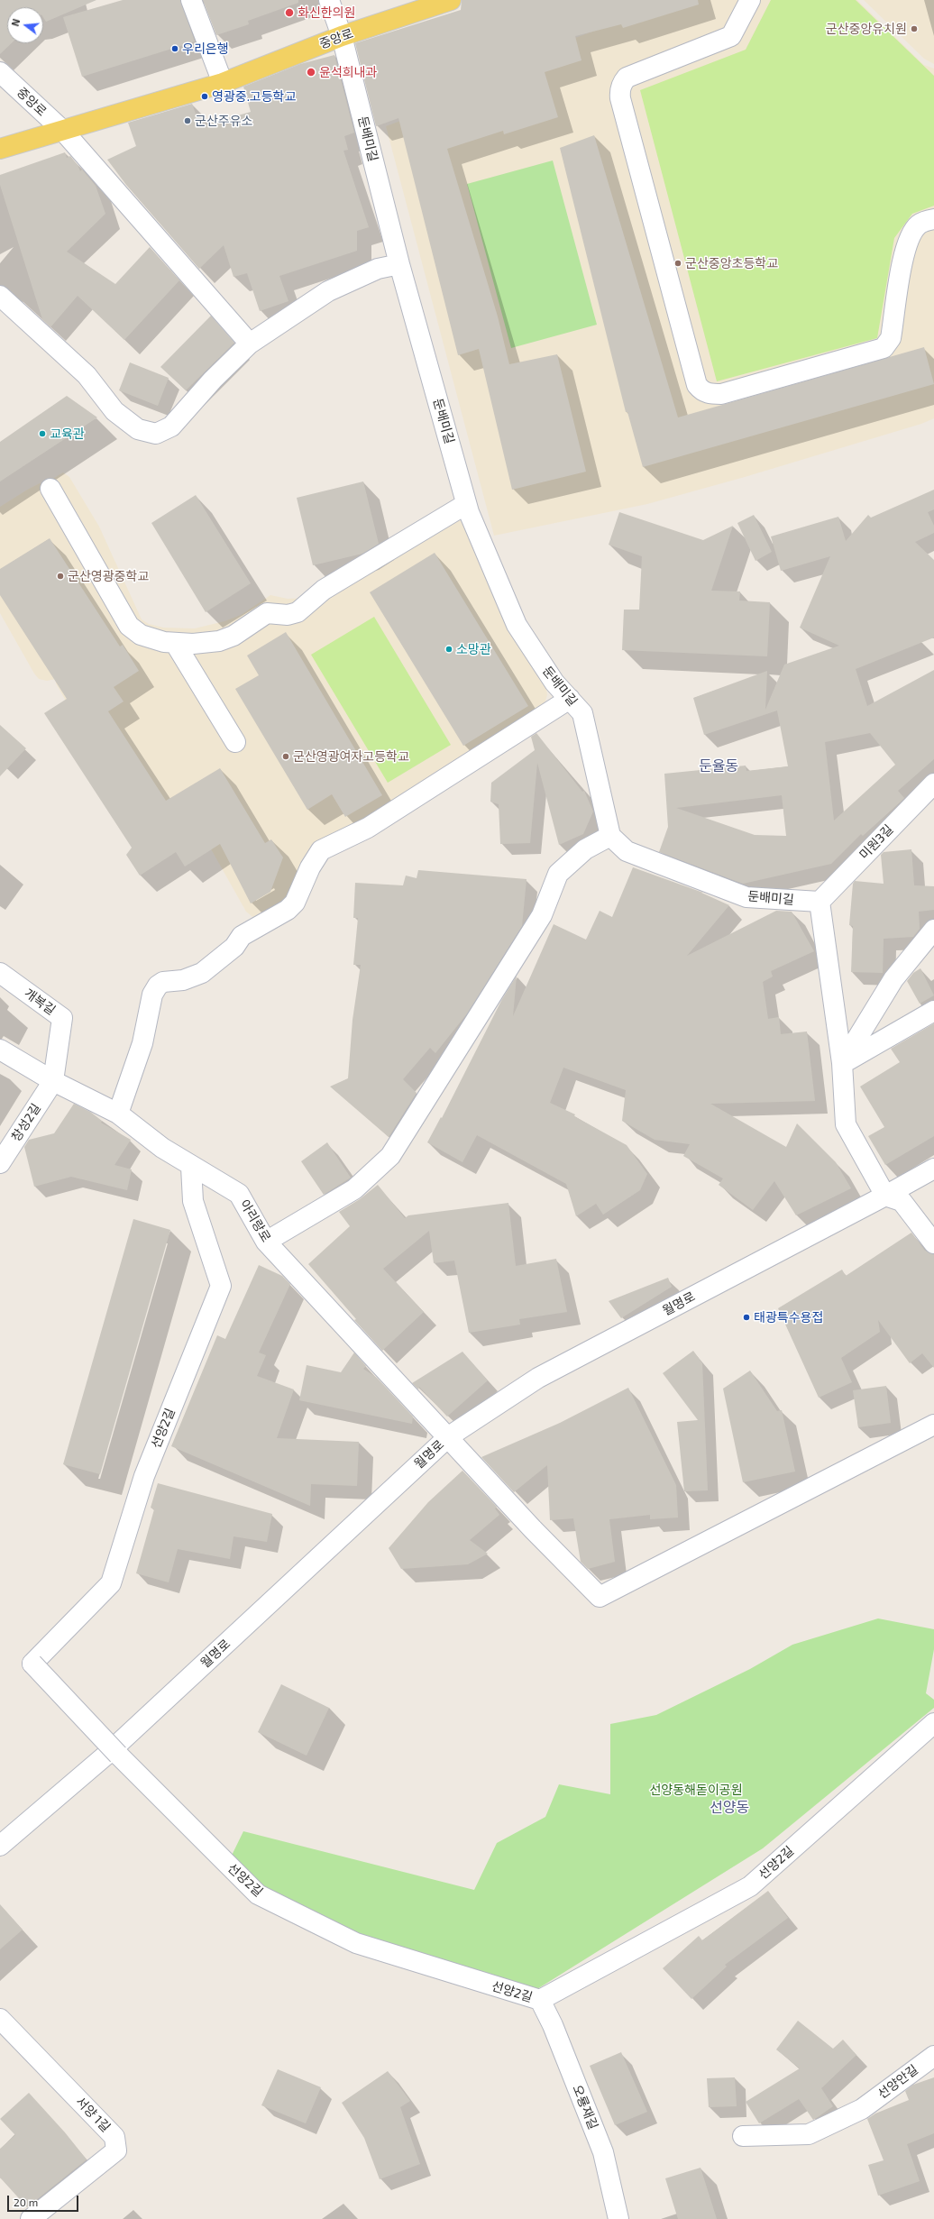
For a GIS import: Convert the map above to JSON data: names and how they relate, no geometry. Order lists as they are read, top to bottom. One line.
{"streets":{"main road":["중앙로"],"street":["둔배미길","미원3길","개복길","창성2길","아리랑로","월명로","선양2길","선양안길","오룡재길","서양 1길"]},"crossings":[["중앙로","둔배미길"],["둔배미길","미원3길"],["개복길","창성2길"],["개복길","아리랑로"],["창성2길","아리랑로"],["아리랑로","월명로"],["아리랑로","선양2길"],["선양2길","오룡재길"]],"districts":["둔율동","선양동"],"parks":["선양동해돋이공원"],"places":["화신한의원","군산중앙유치원","우리은행","윤석희내과","영광중.고등학교","군산주유소","군산중앙초등학교","교육관","군산영광중학교","소망관","군산영광여자고등학교","태광특수용접"],"scale_bar":"20 m","north":"left"}
